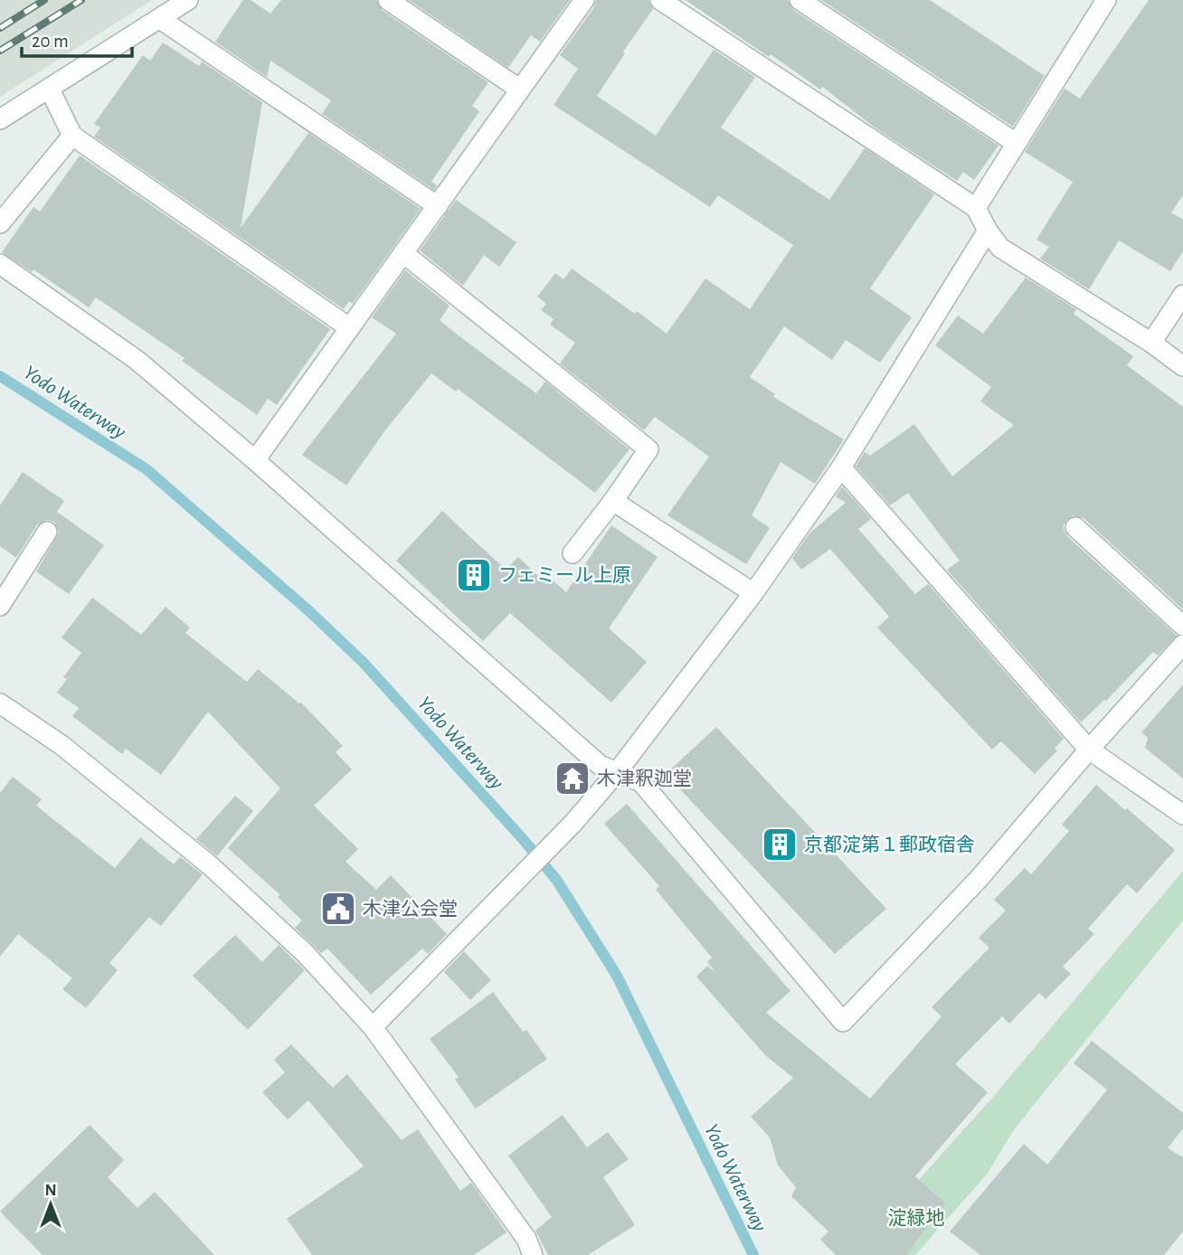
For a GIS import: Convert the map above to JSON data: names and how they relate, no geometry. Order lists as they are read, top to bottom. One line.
{"water":["Yodo Waterway"],"parks":["淀緑地"],"places":{"building":["フェミール上原","京都淀第１郵政宿舎"],"temple":["木津釈迦堂"],"public building":["木津公会堂"]},"scale_bar":"20 m","north":"top"}
